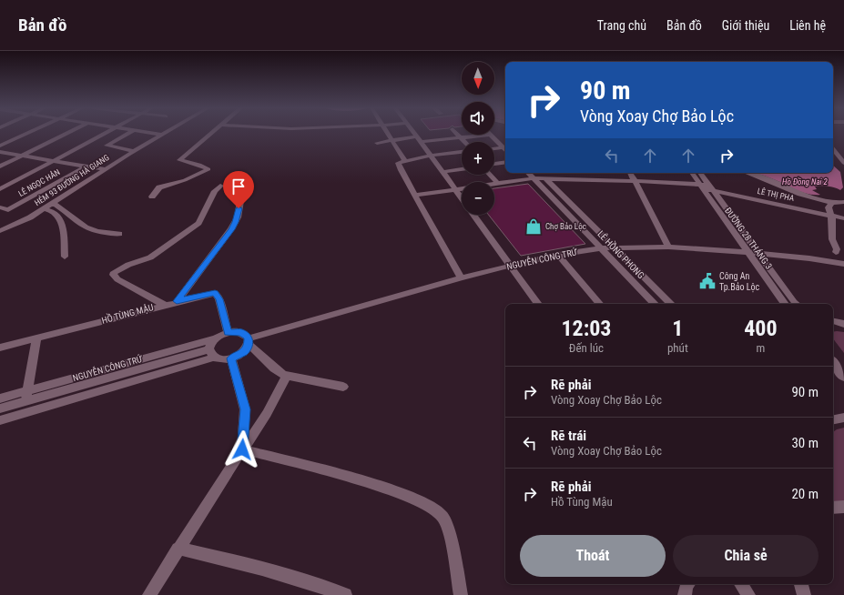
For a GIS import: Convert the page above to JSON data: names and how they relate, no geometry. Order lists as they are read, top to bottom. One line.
{"streets":{"street":["HẺM 93 ĐƯỜNG HÀ GIANG","LÊ NGỌC HÂN","LÊ THỊ PHA","ĐƯỜNG 28 THÁNG 3","LÊ HỒNG PHONG","NGUYỄN CÔNG TRỨ","HỒ TÙNG MẬU"]},"crossings":[["ĐƯỜNG 28 THÁNG 3","NGUYỄN CÔNG TRỨ"],["LÊ HỒNG PHONG","NGUYỄN CÔNG TRỨ"],["NGUYỄN CÔNG TRỨ","HỒ TÙNG MẬU"]],"water":["Hồ Đồng Nai 2"],"places":{"shop":["Chợ Bảo Lộc"],"public building":["Công An Tp.Bảo Lộc"]},"north":"bottom","page":{"header":"Bản đồ","nav":["Trang chủ","Bản đồ","Giới thiệu","Liên hệ"],"map_buttons":["+","−"],"turn":["90 m","Vòng Xoay Chợ Bảo Lộc"],"eta":["12:03","Đến lúc","1","phút","400","m"],"list":[{"name":"Rẽ phải","note":"Vòng Xoay Chợ Bảo Lộc","value":"90 m"},{"name":"Rẽ trái","note":"Vòng Xoay Chợ Bảo Lộc","value":"30 m"},{"name":"Rẽ phải","note":"Hồ Tùng Mậu","value":"20 m"}],"buttons":["Thoát","Chia sẻ"]}}
